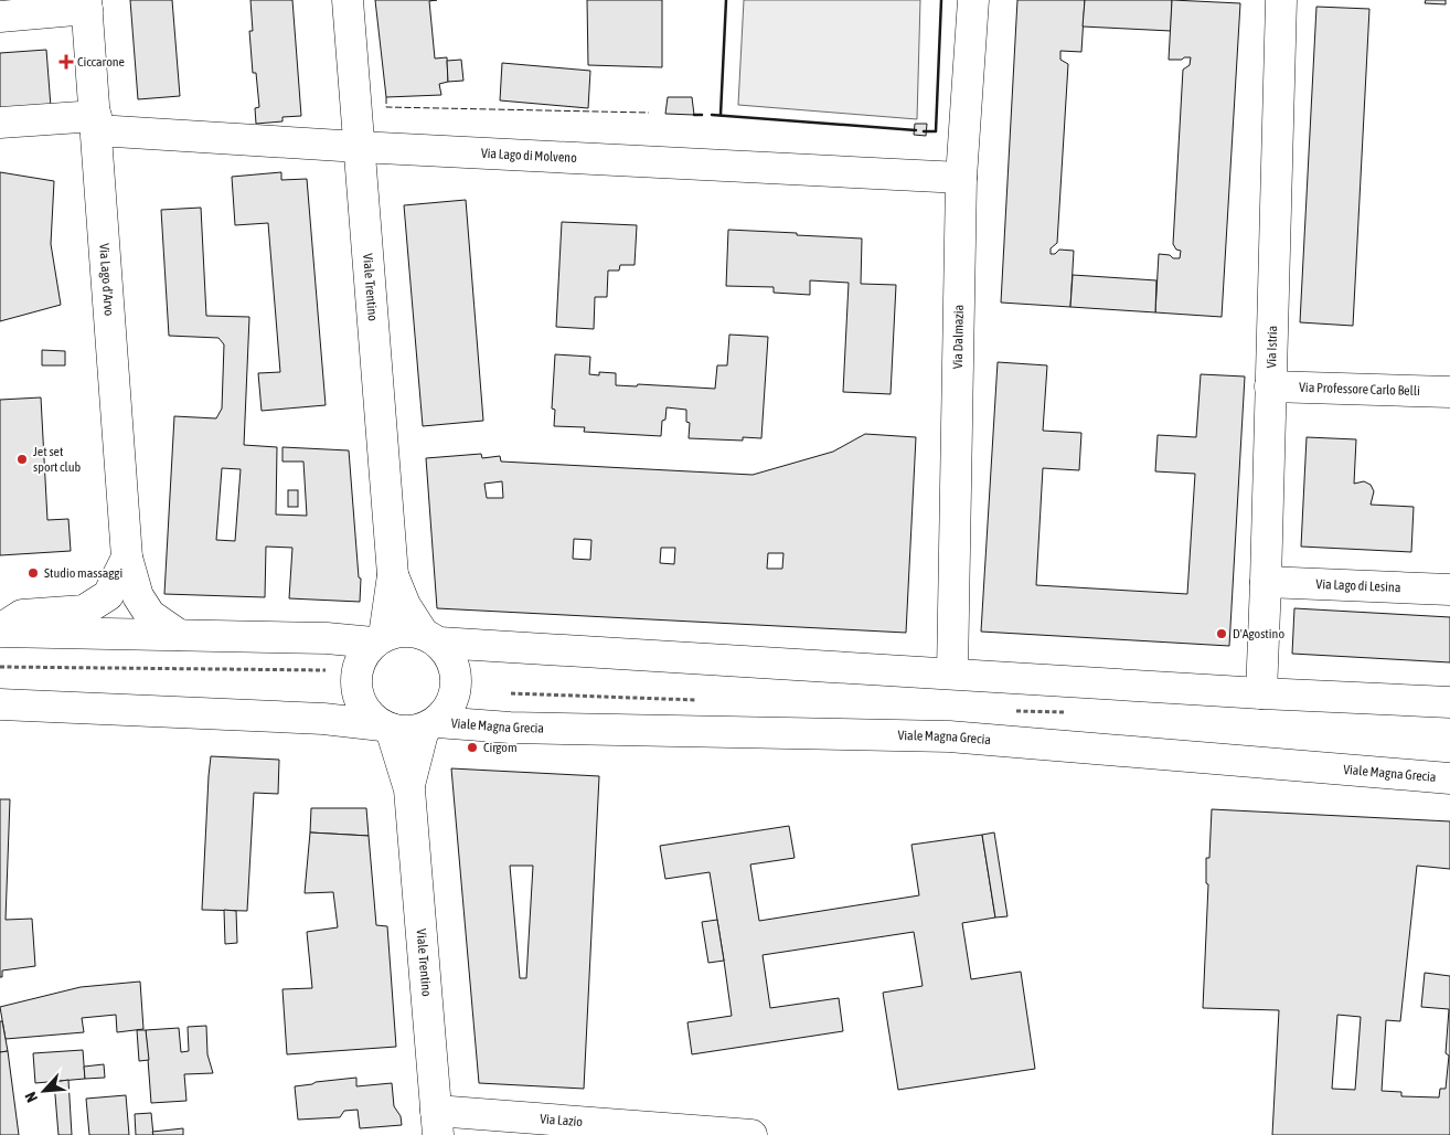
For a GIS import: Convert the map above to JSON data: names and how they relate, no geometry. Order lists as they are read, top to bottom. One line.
{"streets":{"street":["Via Lago di Molveno","Via Lago d'Arvo","Viale Trentino","Via Dalmazia","Via Istria","Via Professore Carlo Belli","Via Lago di Lesina","Viale Magna Grecia","Via Lazio"]},"crossings":[["Via Lago di Molveno","Via Lago d'Arvo"],["Via Lago di Molveno","Viale Trentino"],["Via Lago di Molveno","Via Dalmazia"],["Viale Trentino","Viale Magna Grecia"],["Viale Trentino","Via Lazio"],["Via Istria","Via Professore Carlo Belli"],["Via Istria","Via Lago di Lesina"]],"places":{"health":["Ciccarone"],"other":["Jet set sport club","Studio massaggi","D'Agostino","Cirgom"]},"north":"bottom left"}
